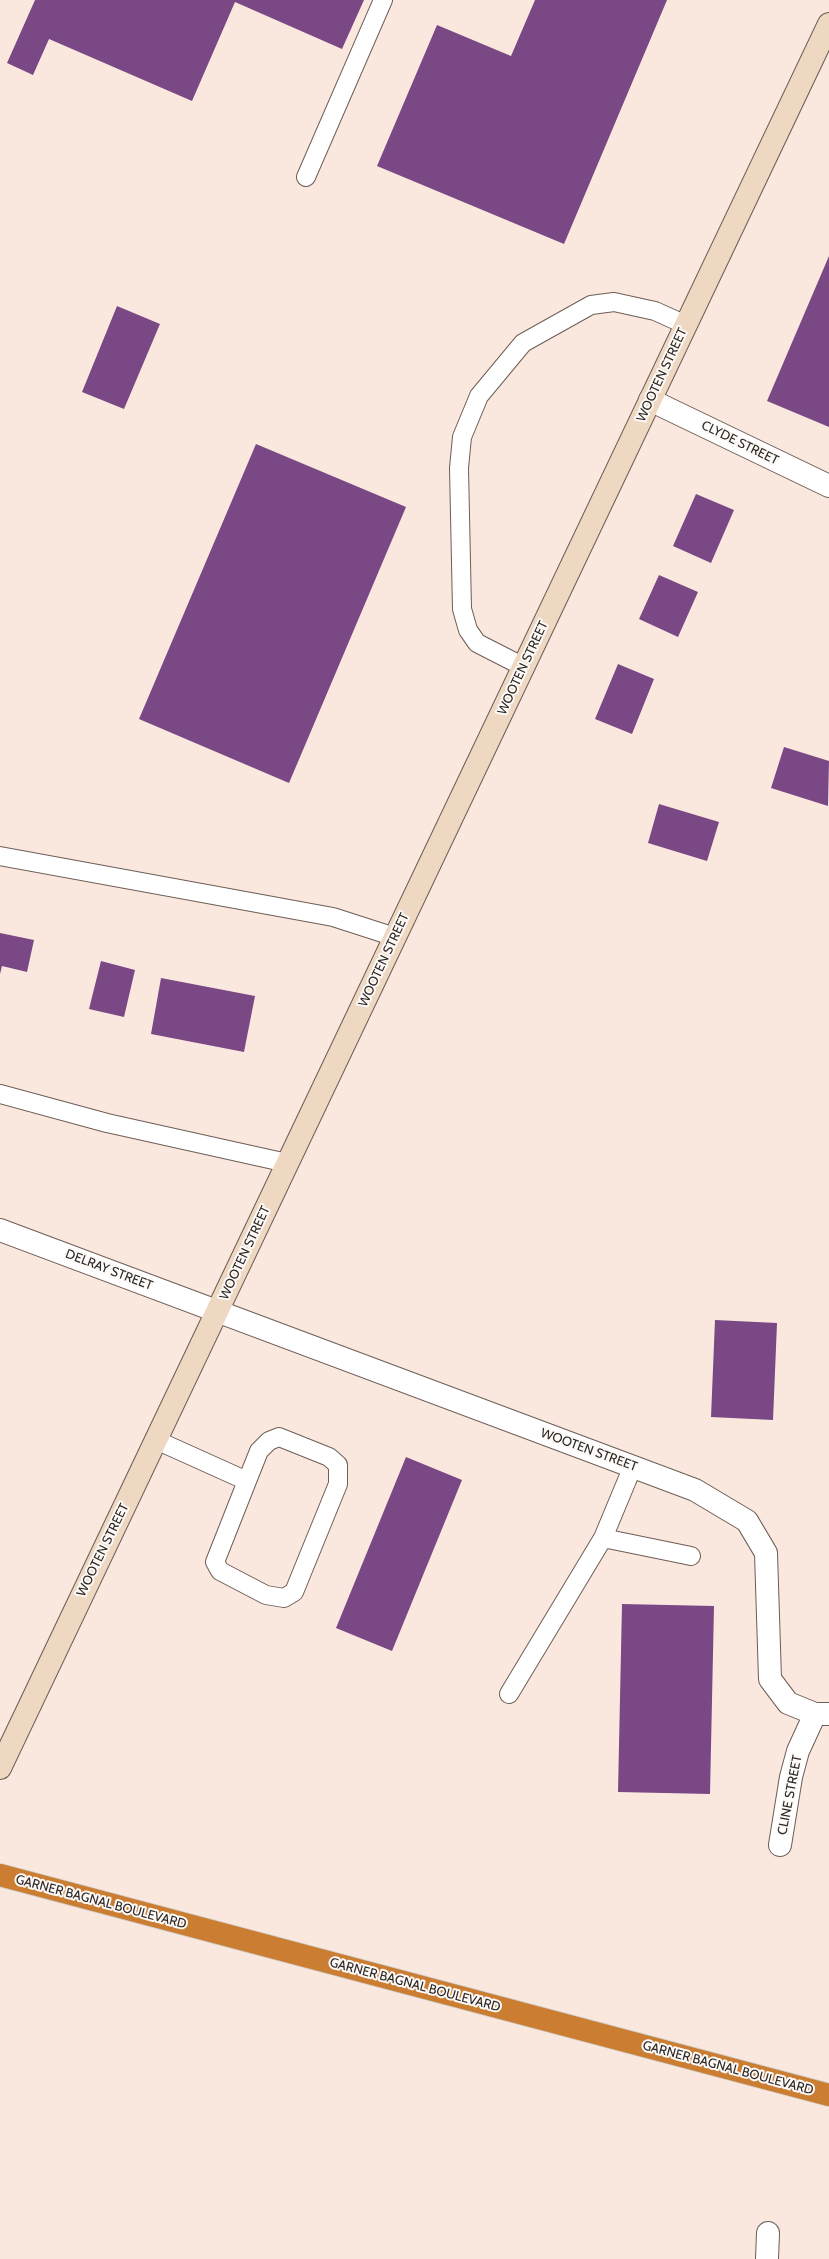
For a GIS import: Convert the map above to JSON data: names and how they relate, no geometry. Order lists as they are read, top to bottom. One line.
{"streets":{"highway":["GARNER BAGNAL BOULEVARD"],"street":["WOOTEN STREET","CLYDE STREET","DELRAY STREET","CLINE STREET"]},"crossings":[["WOOTEN STREET","CLYDE STREET"],["WOOTEN STREET","DELRAY STREET"],["WOOTEN STREET","CLINE STREET"]]}
